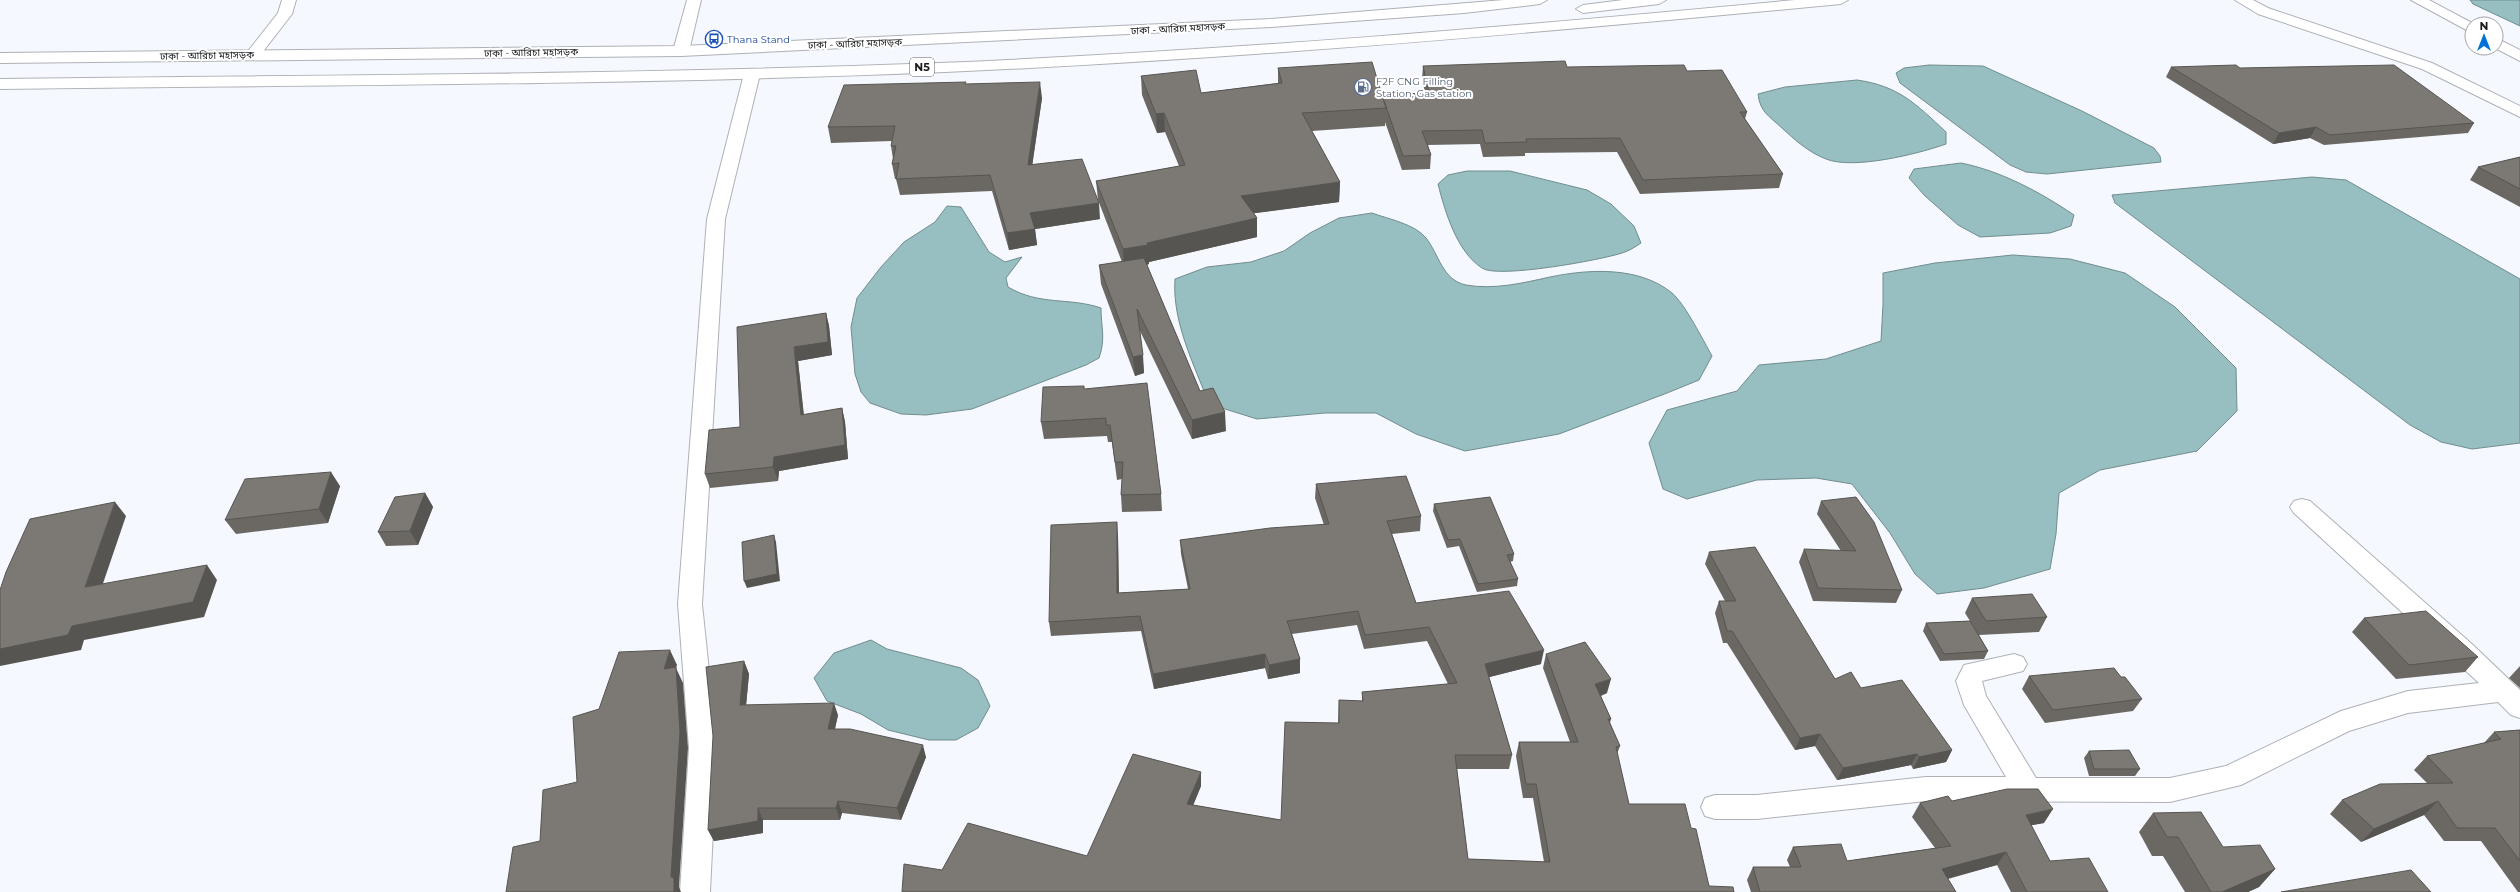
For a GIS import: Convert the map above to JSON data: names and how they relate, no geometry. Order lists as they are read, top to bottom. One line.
{"streets":{"main road":["ঢাকা - আরিচা মহাসড়ক","N5"]},"places":{"bus stop":["Thana Stand"],"fuel station":["F2F CNG Filling Station, Gas station"]},"north":"top"}
